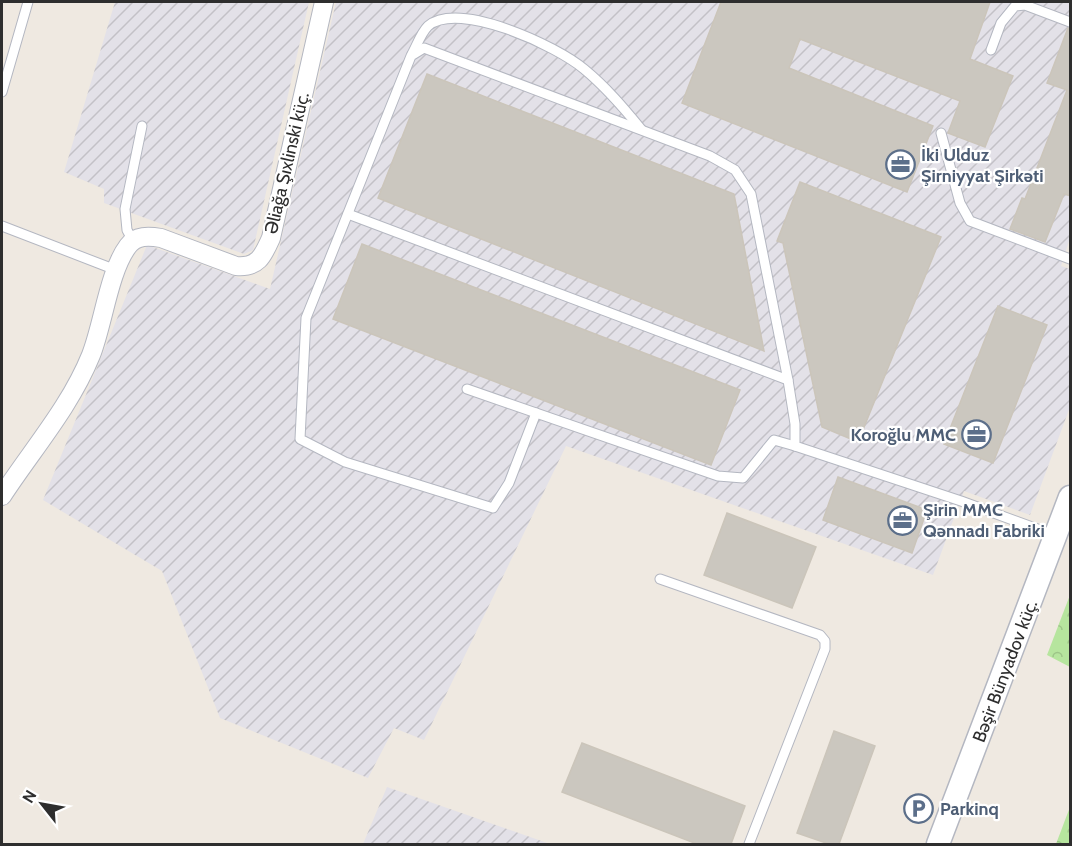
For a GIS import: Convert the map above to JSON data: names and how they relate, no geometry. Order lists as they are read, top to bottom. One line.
{"streets":{"street":["Əliağa Şıxlinski küç.","Bəşir Bünyadov küç."]},"places":{"office":["İki Ulduz Şirniyyat Şirkəti","Koroğlu MMC","Şirin MMC Qənnadı Fabriki"],"parking":["Parkinq"]},"north":"top left"}
